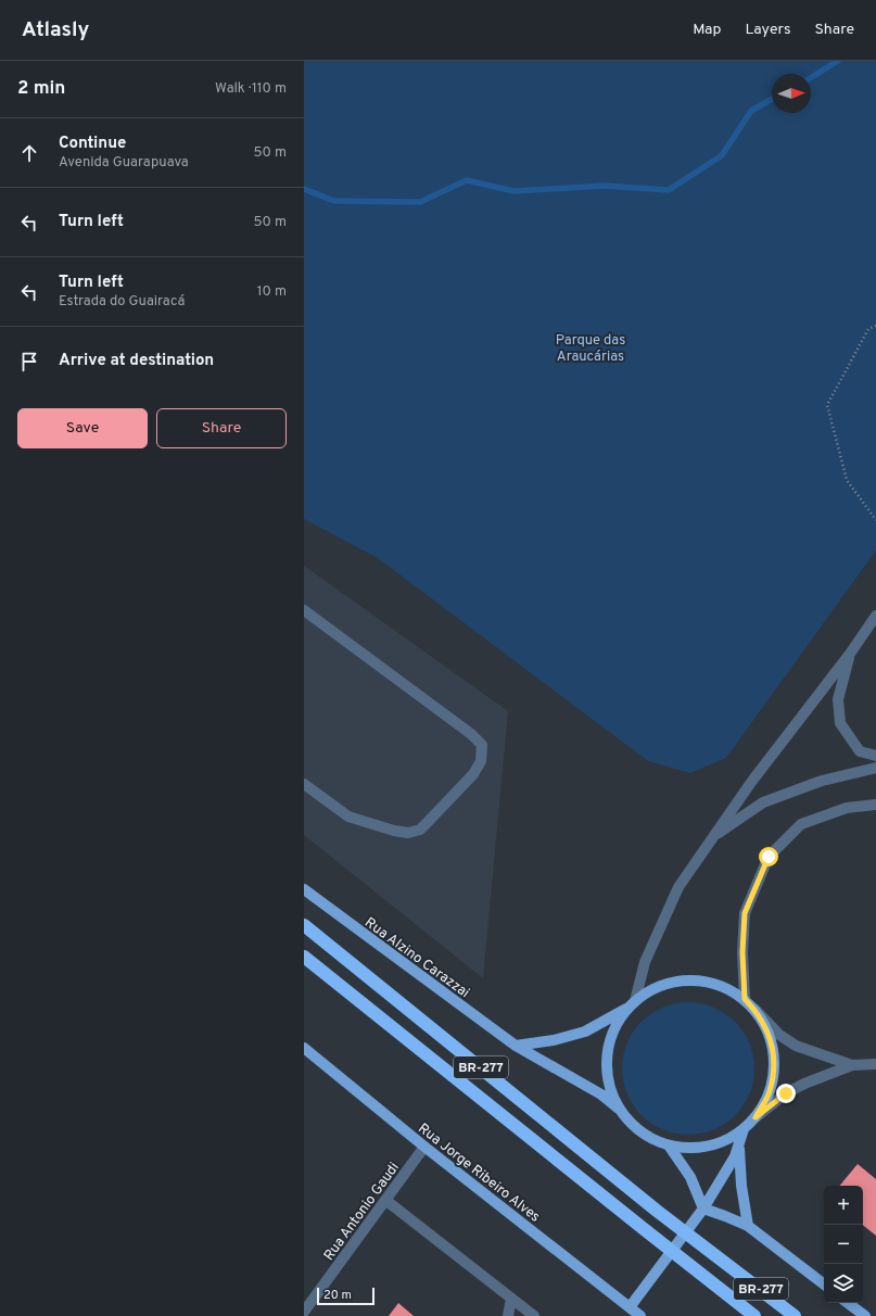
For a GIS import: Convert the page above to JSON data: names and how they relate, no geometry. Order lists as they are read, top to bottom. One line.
{"streets":{"highway":["BR-277"],"main road":["Rua Alzino Carazzai","Rua Jorge Ribeiro Alves"],"street":["Rua Antonio Gaudi"]},"crossings":[["Rua Jorge Ribeiro Alves","Rua Antonio Gaudi"]],"parks":["Parque das Araucárias"],"scale_bar":"20 m","north":"right","page":{"header":"Atlasly","nav":["Map","Layers","Share"],"heading":["2 min","Walk · 110 m"],"list":[["Continue","Avenida Guarapuava","50 m"],["Turn left","50 m"],["Turn left","Estrada do Guairacá","10 m"],"Arrive at destination"],"buttons":["Save","Share"],"map_buttons":["+","−"],"scale":"20 m"}}
